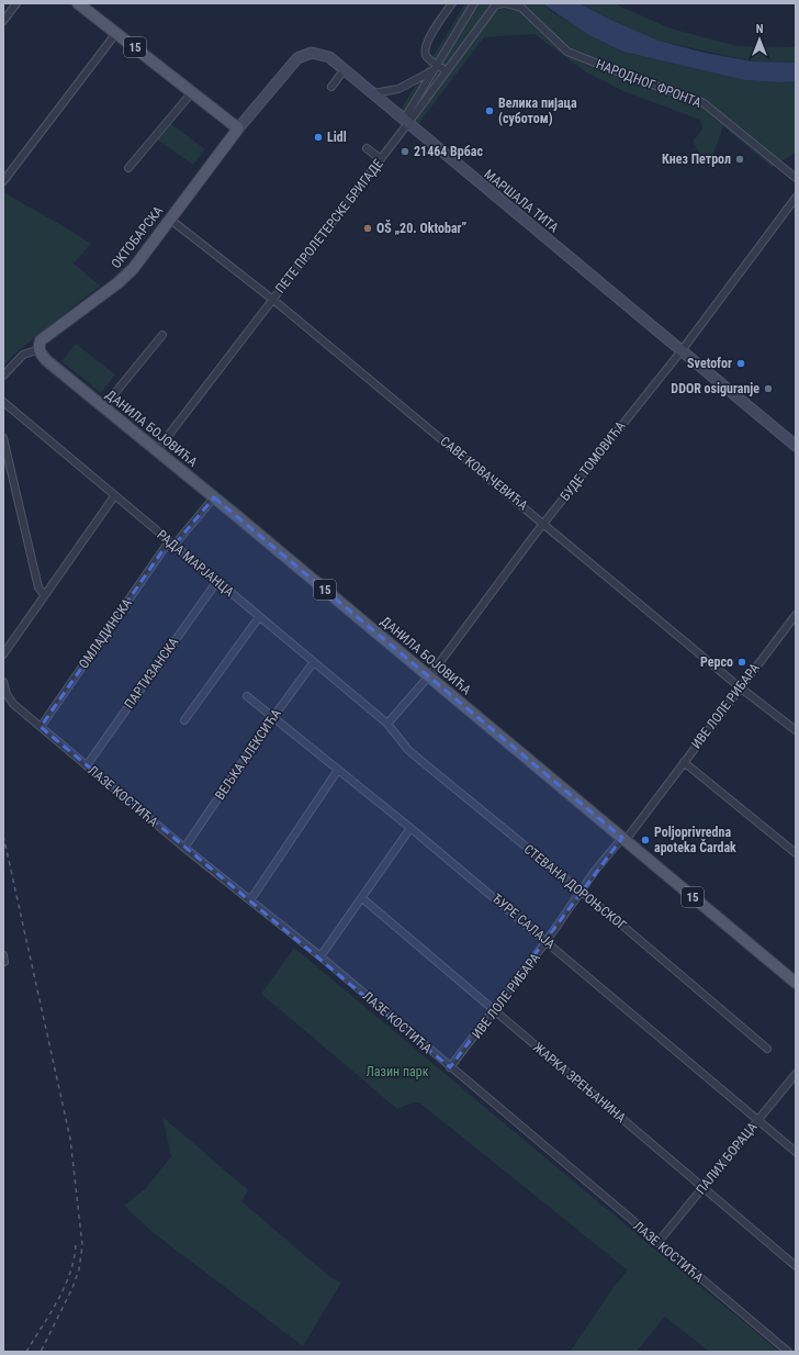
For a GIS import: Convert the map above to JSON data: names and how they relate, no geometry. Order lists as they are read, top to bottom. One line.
{"streets":{"main road":["15","ОКТОБАРСКА","ДАНИЛА БОЈОВИЋА"],"street":["НАРОДНОГ ФРОНТА","МАРШАЛА ТИТА","ПЕТЕ ПРОЛЕТЕРСКЕ БРИГАДЕ","БУДЕ ТОМОВИЋА","САВЕ КОВАЧЕВИЋА","РАДА МАРЈАНЦА","ОМЛАДИНСКА","ПАРТИЗАНСКА","ИВЕ ЛОЛЕ РИБАРА","ВЕЉКА АЛЕКСИЋА","ЛАЗЕ КОСТИЋА","СТЕВАНА ДОРОЊСКОГ","ЂУРЕ САЛАЈА","ЖАРКА ЗРЕЊАНИНА","ПАЛИХ БОРАЦА"]},"crossings":[["15","МАРШАЛА ТИТА"],["15","ОКТОБАРСКА"],["НАРОДНОГ ФРОНТА","ПЕТЕ ПРОЛЕТЕРСКЕ БРИГАДЕ"],["МАРШАЛА ТИТА","ПЕТЕ ПРОЛЕТЕРСКЕ БРИГАДЕ"],["МАРШАЛА ТИТА","ОКТОБАРСКА"],["МАРШАЛА ТИТА","БУДЕ ТОМОВИЋА"],["ПЕТЕ ПРОЛЕТЕРСКЕ БРИГАДЕ","ДАНИЛА БОЈОВИЋА"],["ПЕТЕ ПРОЛЕТЕРСКЕ БРИГАДЕ","САВЕ КОВАЧЕВИЋА"],["ОКТОБАРСКА","ДАНИЛА БОЈОВИЋА"],["ОКТОБАРСКА","САВЕ КОВАЧЕВИЋА"],["ДАНИЛА БОЈОВИЋА","БУДЕ ТОМОВИЋА"],["ДАНИЛА БОЈОВИЋА","ОМЛАДИНСКА"],["ДАНИЛА БОЈОВИЋА","ИВЕ ЛОЛЕ РИБАРА"],["БУДЕ ТОМОВИЋА","САВЕ КОВАЧЕВИЋА"],["БУДЕ ТОМОВИЋА","РАДА МАРЈАНЦА"],["БУДЕ ТОМОВИЋА","СТЕВАНА ДОРОЊСКОГ"],["САВЕ КОВАЧЕВИЋА","ИВЕ ЛОЛЕ РИБАРА"],["РАДА МАРЈАНЦА","ОМЛАДИНСКА"],["РАДА МАРЈАНЦА","ПАРТИЗАНСКА"],["РАДА МАРЈАНЦА","ВЕЉКА АЛЕКСИЋА"],["РАДА МАРЈАНЦА","СТЕВАНА ДОРОЊСКОГ"],["ОМЛАДИНСКА","ЛАЗЕ КОСТИЋА"],["ПАРТИЗАНСКА","ЛАЗЕ КОСТИЋА"],["ИВЕ ЛОЛЕ РИБАРА","ЛАЗЕ КОСТИЋА"],["ИВЕ ЛОЛЕ РИБАРА","СТЕВАНА ДОРОЊСКОГ"],["ИВЕ ЛОЛЕ РИБАРА","ЂУРЕ САЛАЈА"],["ИВЕ ЛОЛЕ РИБАРА","ЖАРКА ЗРЕЊАНИНА"],["ВЕЉКА АЛЕКСИЋА","ЛАЗЕ КОСТИЋА"],["ВЕЉКА АЛЕКСИЋА","ЂУРЕ САЛАЈА"],["ЛАЗЕ КОСТИЋА","ПАЛИХ БОРАЦА"],["ЂУРЕ САЛАЈА","ПАЛИХ БОРАЦА"],["ЖАРКА ЗРЕЊАНИНА","ПАЛИХ БОРАЦА"]],"parks":["Лазин парк"],"places":["Велика пијаца (суботом)","Lidl","21464 Врбас","Кнез Петрол","OŠ „20. Oktobar”","Svetofor","DDOR osiguranje","Pepco","Poljoprivredna apoteka Čardak"],"north":"top"}
